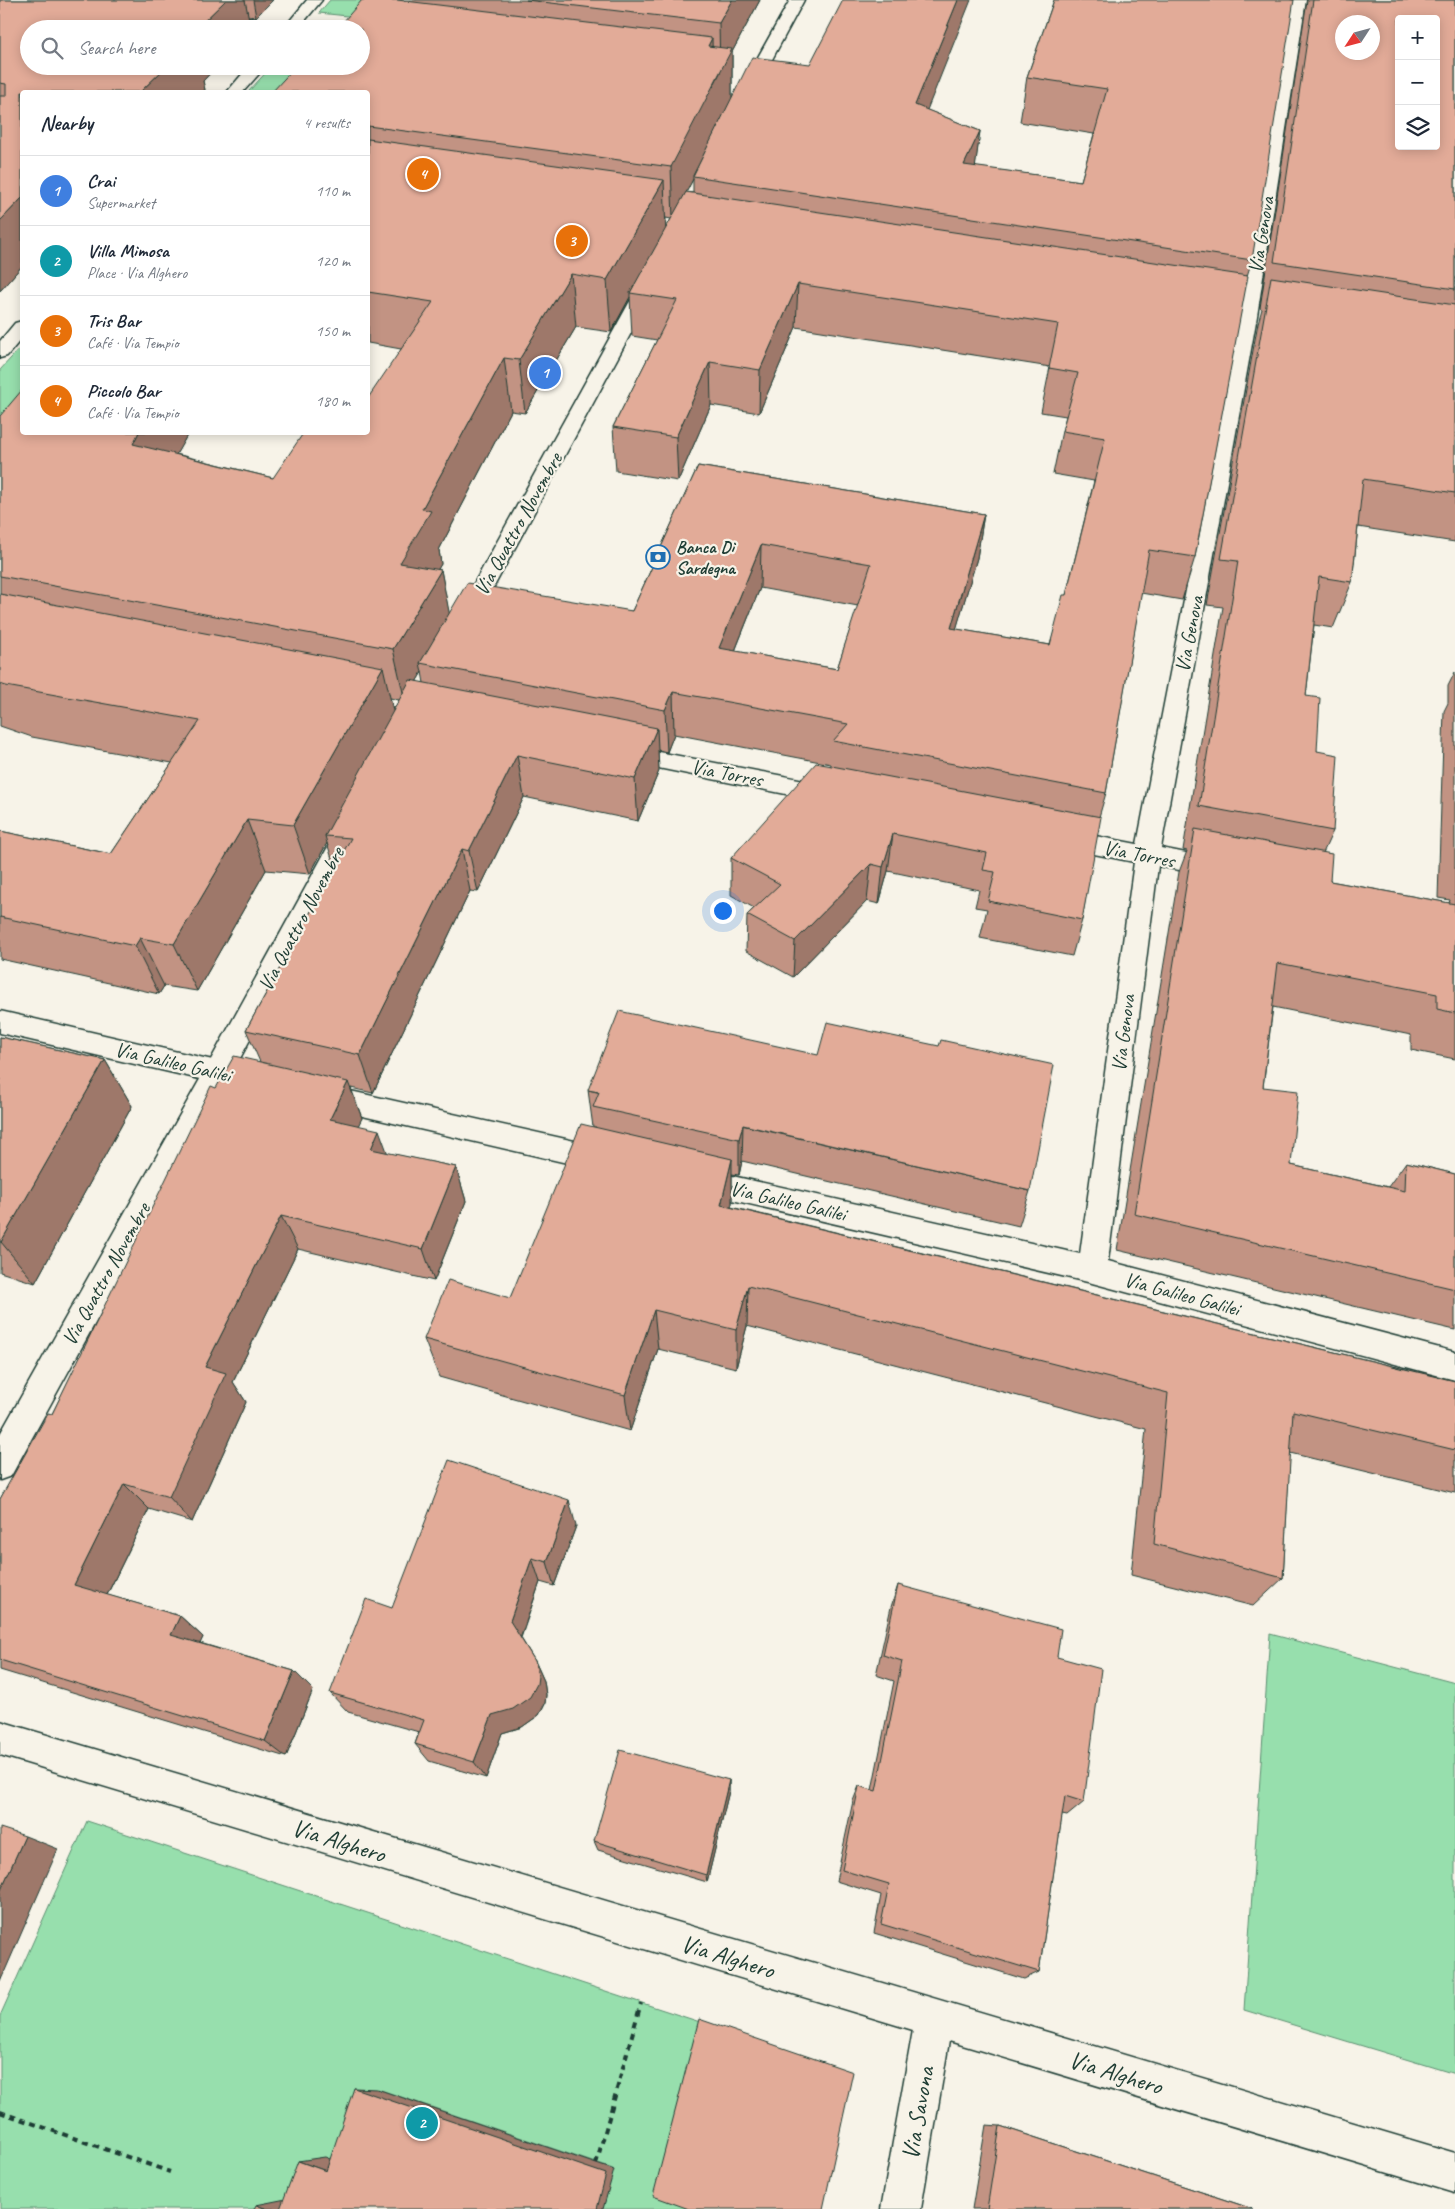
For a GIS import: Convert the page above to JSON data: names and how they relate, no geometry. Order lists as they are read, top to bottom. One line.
{"streets":{"street":["Via Genova","Via Quattro Novembre","Via Torres","Via Galileo Galilei","Via Alghero","Via Savona"]},"crossings":[["Via Genova","Via Torres"],["Via Genova","Via Galileo Galilei"],["Via Quattro Novembre","Via Galileo Galilei"],["Via Alghero","Via Savona"]],"places":{"bank":["Banca Di Sardegna"]},"north":"bottom left","page":{"map_buttons":["+","−"],"search":"Search here","heading":["Nearby","4 results"],"list":[{"mark":"1","name":"Crai","note":"Supermarket","value":"110 m"},{"mark":"2","name":"Villa Mimosa","note":"Place · Via Alghero","value":"120 m"},{"mark":"3","name":"Tris Bar","note":"Café · Via Tempio","value":"150 m"},{"mark":"4","name":"Piccolo Bar","note":"Café · Via Tempio","value":"180 m"}],"pins":["4","3","1","2"]}}
